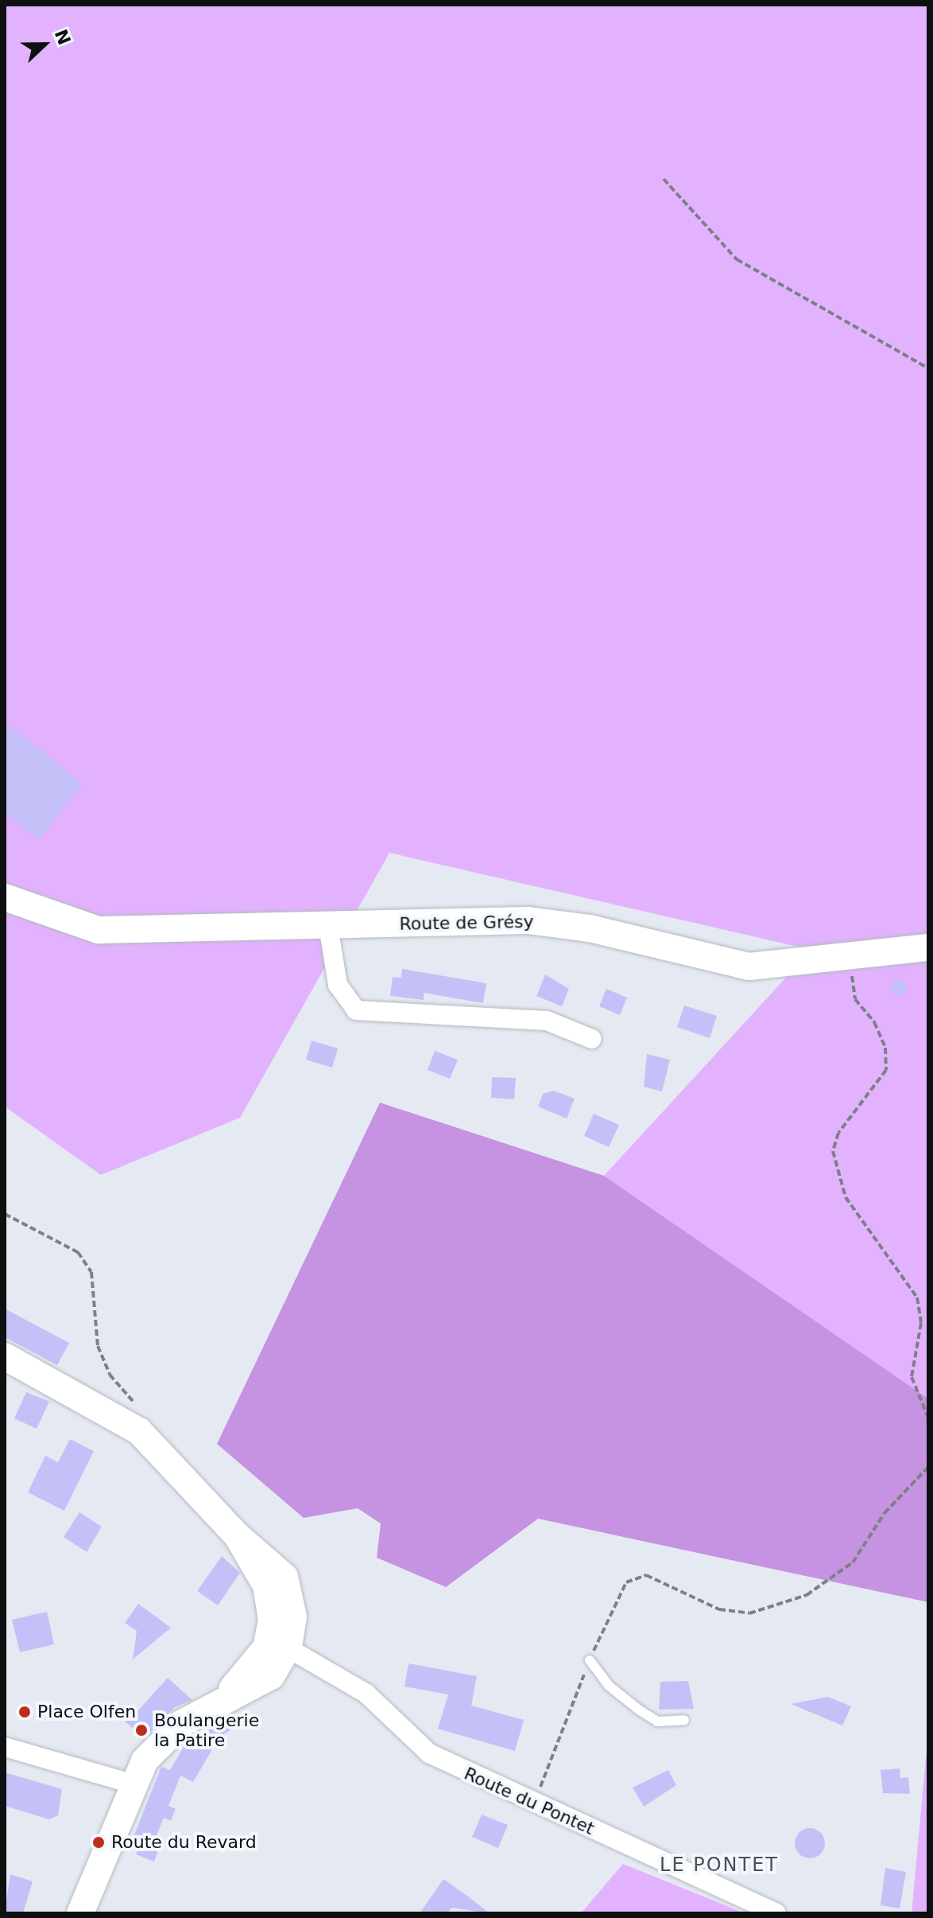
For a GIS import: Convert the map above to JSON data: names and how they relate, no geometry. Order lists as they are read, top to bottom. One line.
{"streets":{"main road":["Route de Grésy"],"street":["Route du Pontet"]},"districts":["LE PONTET"],"places":["Place Olfen","Boulangerie la Patire","Route du Revard"],"north":"right"}
